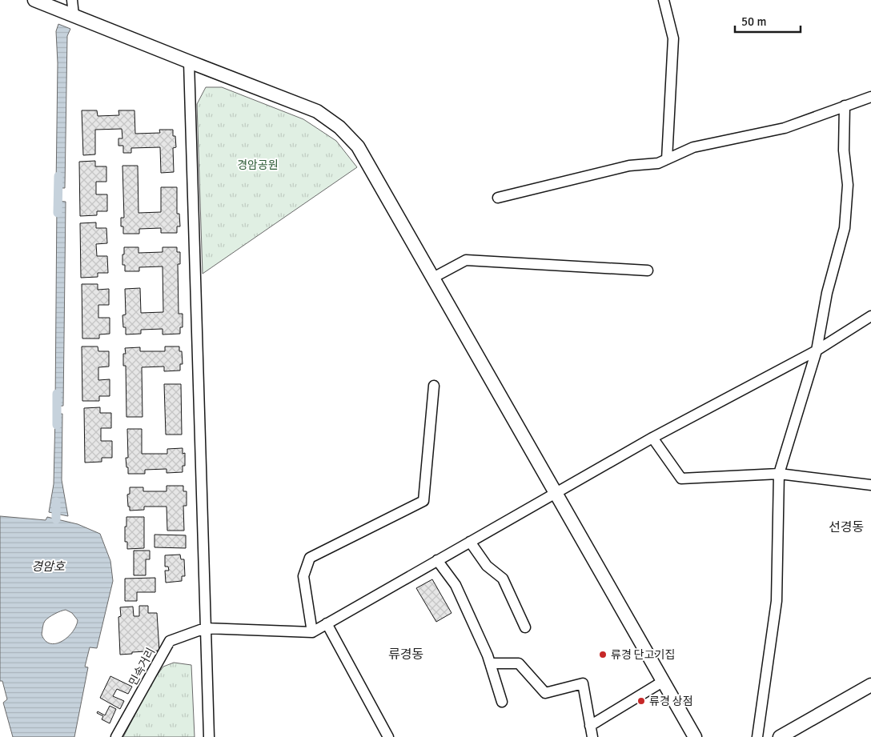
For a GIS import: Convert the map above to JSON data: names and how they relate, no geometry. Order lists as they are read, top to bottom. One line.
{"streets":{"street":["민속거리"]},"districts":["선경동","류경동"],"water":["경암호"],"parks":["경암공원"],"places":["류경 단고기집","류경 상점"],"scale_bar":"50 m"}
